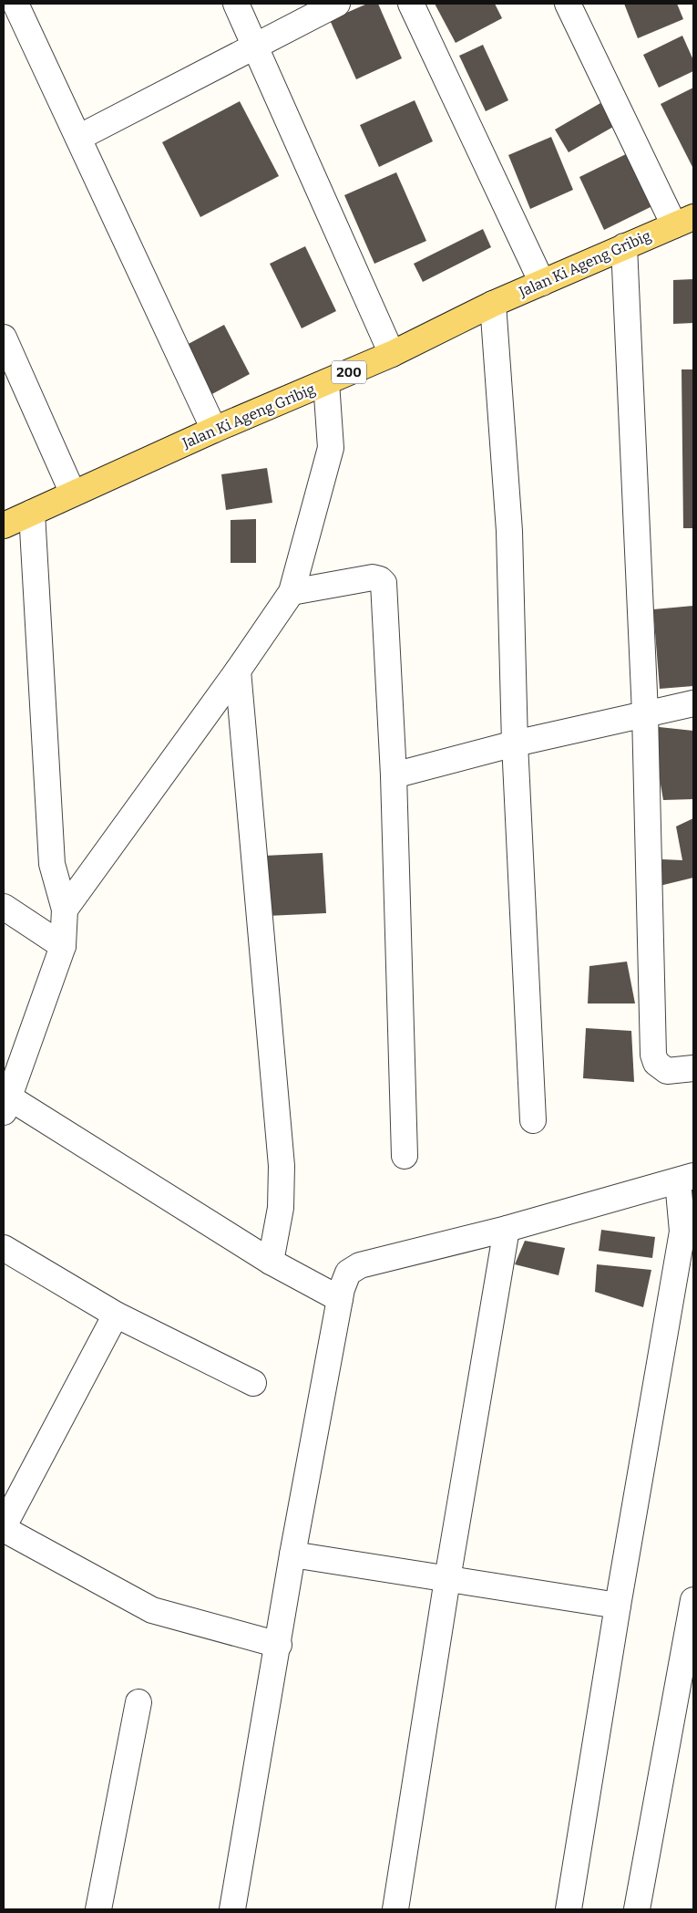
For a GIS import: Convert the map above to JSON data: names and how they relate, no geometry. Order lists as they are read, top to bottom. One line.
{"streets":{"main road":["Jalan Ki Ageng Gribig","200"]}}
